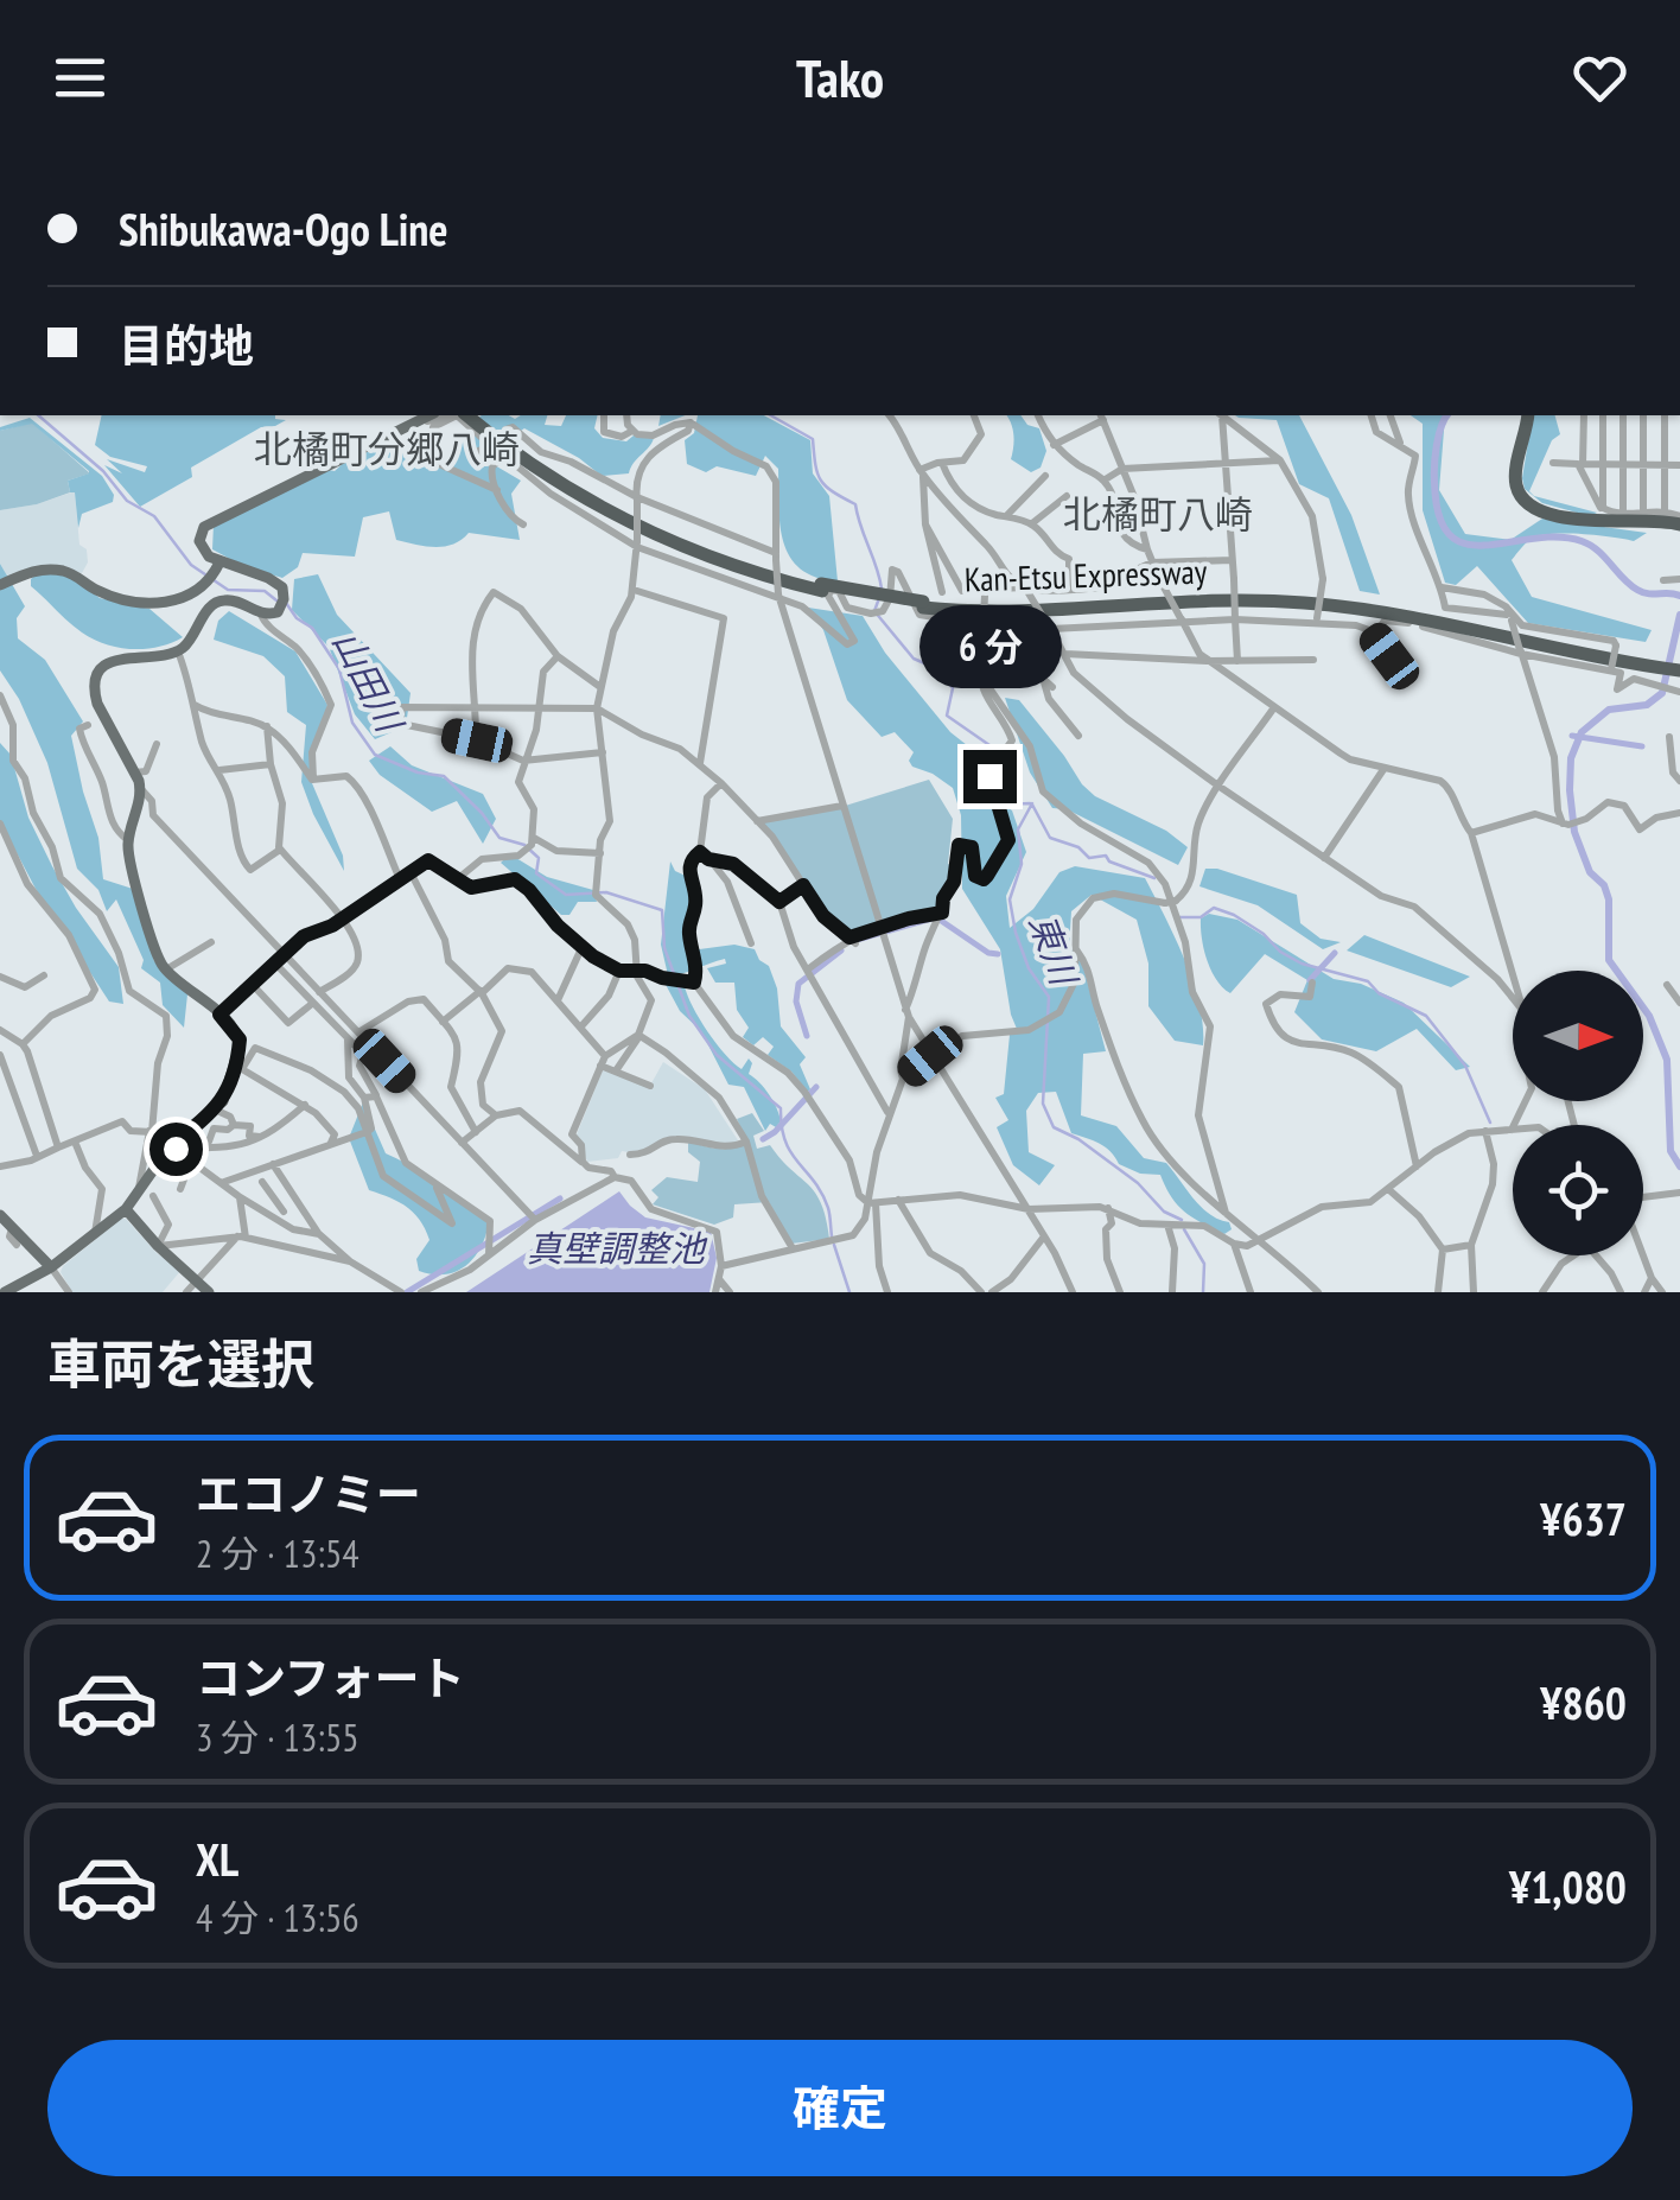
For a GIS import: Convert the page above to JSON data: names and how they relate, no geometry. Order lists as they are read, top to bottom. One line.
{"streets":{"highway":["Kan-Etsu Expressway"]},"districts":["北橘町分郷八崎","北橘町八崎"],"water":["山田川","東川","真壁調整池"],"north":"right","page":{"header":"Tako","banner":["Shibukawa-Ogo Line","目的地"],"bubble":"6 分","heading":"車両を選択","list":[{"name":"エコノミー","note":"2 分 · 13:54","value":"¥637"},{"name":"コンフォート","note":"3 分 · 13:55","value":"¥860"},{"name":"XL","note":"4 分 · 13:56","value":"¥1,080"}],"buttons":"確定"}}
